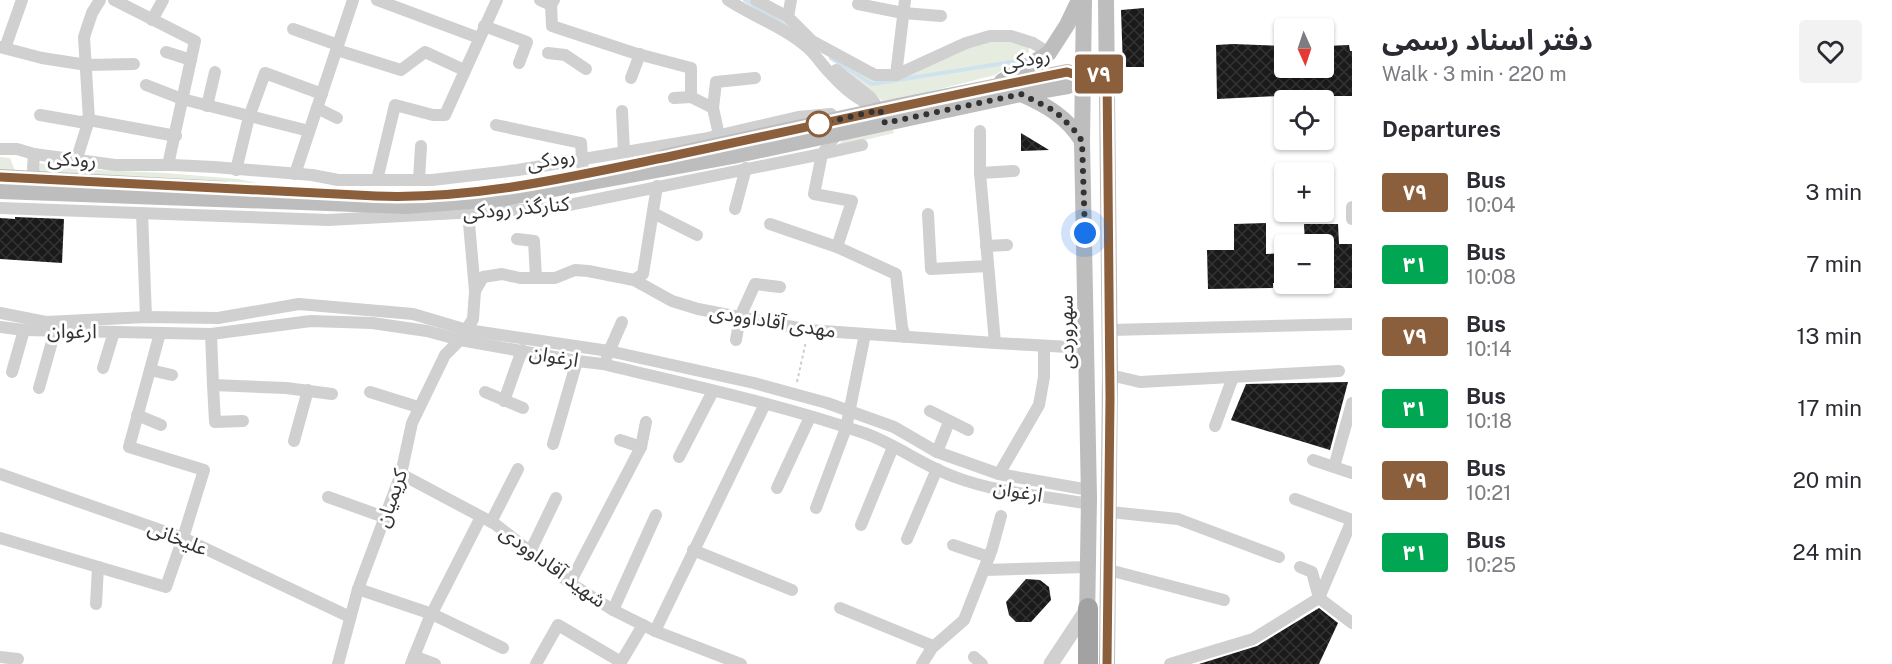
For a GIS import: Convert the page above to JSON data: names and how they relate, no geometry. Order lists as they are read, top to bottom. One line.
{"streets":{"main road":["رودکی","سهروردی"],"street":["کنارگذر رودکی","مهدی آقاداوودی","ارغوان","کریمیان","علیخانی","شهید آقاداوودی"]},"crossings":[["رودکی","کنارگذر رودکی"],["رودکی","سهروردی"],["مهدی آقاداوودی","سهروردی"],["ارغوان","سهروردی"],["ارغوان","کریمیان"],["کریمیان","علیخانی"],["کریمیان","شهید آقاداوودی"]],"lines":["bus line ۷۹"],"north":"bottom","page":{"on_map":"۷۹","heading":[["دفتر اسناد رسمی","Walk · 3 min · 220 m"],"Departures"],"map_buttons":["+","−"],"list":[{"mark":"۷۹","name":"Bus","note":"10:04","value":"3 min"},{"mark":"۳۱","name":"Bus","note":"10:08","value":"7 min"},{"mark":"۷۹","name":"Bus","note":"10:14","value":"13 min"},{"mark":"۳۱","name":"Bus","note":"10:18","value":"17 min"},{"mark":"۷۹","name":"Bus","note":"10:21","value":"20 min"},{"mark":"۳۱","name":"Bus","note":"10:25","value":"24 min"}]}}
